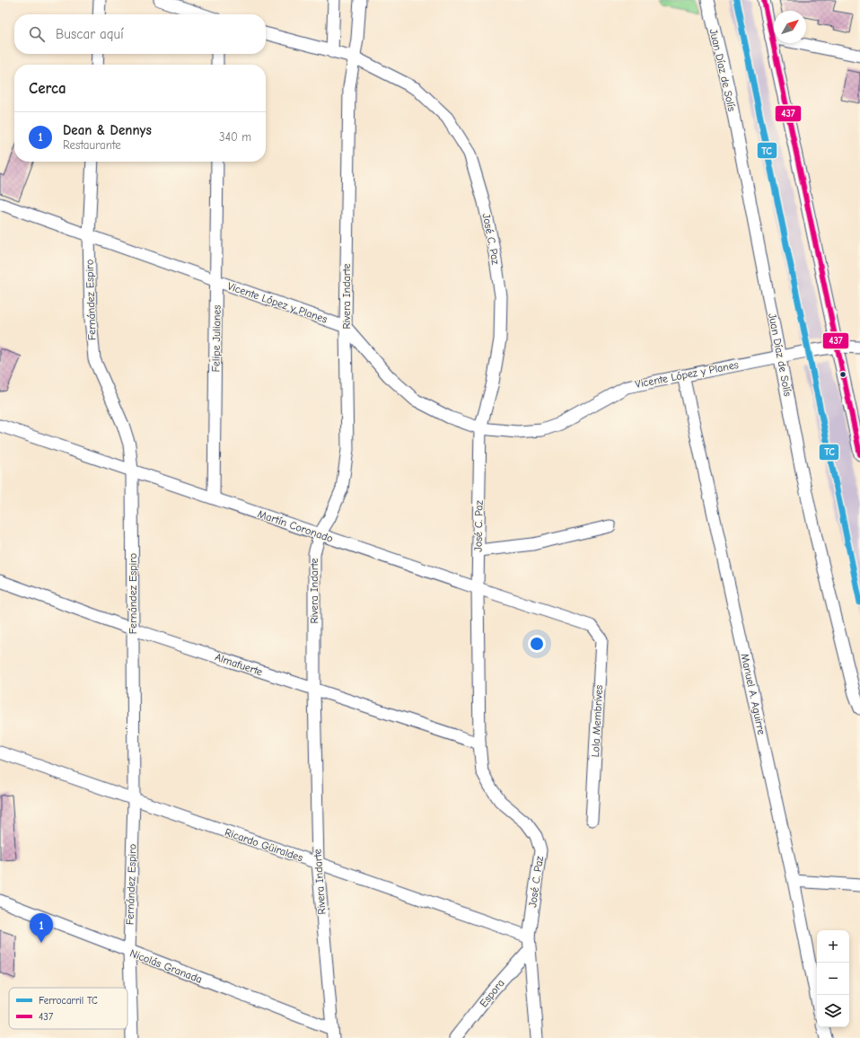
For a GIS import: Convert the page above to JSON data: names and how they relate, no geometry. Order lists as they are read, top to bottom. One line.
{"streets":{"street":["Juan Díaz de Solís","José C. Paz","Rivera Indarte","Fernández Espiro","Vicente López y Planes","Felipe Julianes","Martín Coronado","Almafuerte","Manuel A. Aguirre","Lola Membrives","Ricardo Güiraldes","Nicolás Granada","Espora"]},"crossings":[["Juan Díaz de Solís","Vicente López y Planes"],["José C. Paz","Rivera Indarte"],["José C. Paz","Vicente López y Planes"],["José C. Paz","Martín Coronado"],["José C. Paz","Almafuerte"],["José C. Paz","Ricardo Güiraldes"],["José C. Paz","Espora"],["Rivera Indarte","Vicente López y Planes"],["Rivera Indarte","Martín Coronado"],["Rivera Indarte","Almafuerte"],["Rivera Indarte","Ricardo Güiraldes"],["Rivera Indarte","Nicolás Granada"],["Fernández Espiro","Vicente López y Planes"],["Fernández Espiro","Martín Coronado"],["Fernández Espiro","Almafuerte"],["Fernández Espiro","Ricardo Güiraldes"],["Fernández Espiro","Nicolás Granada"],["Vicente López y Planes","Felipe Julianes"],["Vicente López y Planes","Manuel A. Aguirre"],["Felipe Julianes","Martín Coronado"],["Martín Coronado","Lola Membrives"]],"lines":["rail line TC","transit line 437"],"legend":["Ferrocarril TC","437"],"north":"top right","page":{"search":"Buscar aquí","heading":"Cerca","list":[{"mark":"1","name":"Dean & Dennys","note":"Restaurante","value":"340 m"}],"pins":"1","map_buttons":["+","−"]}}
